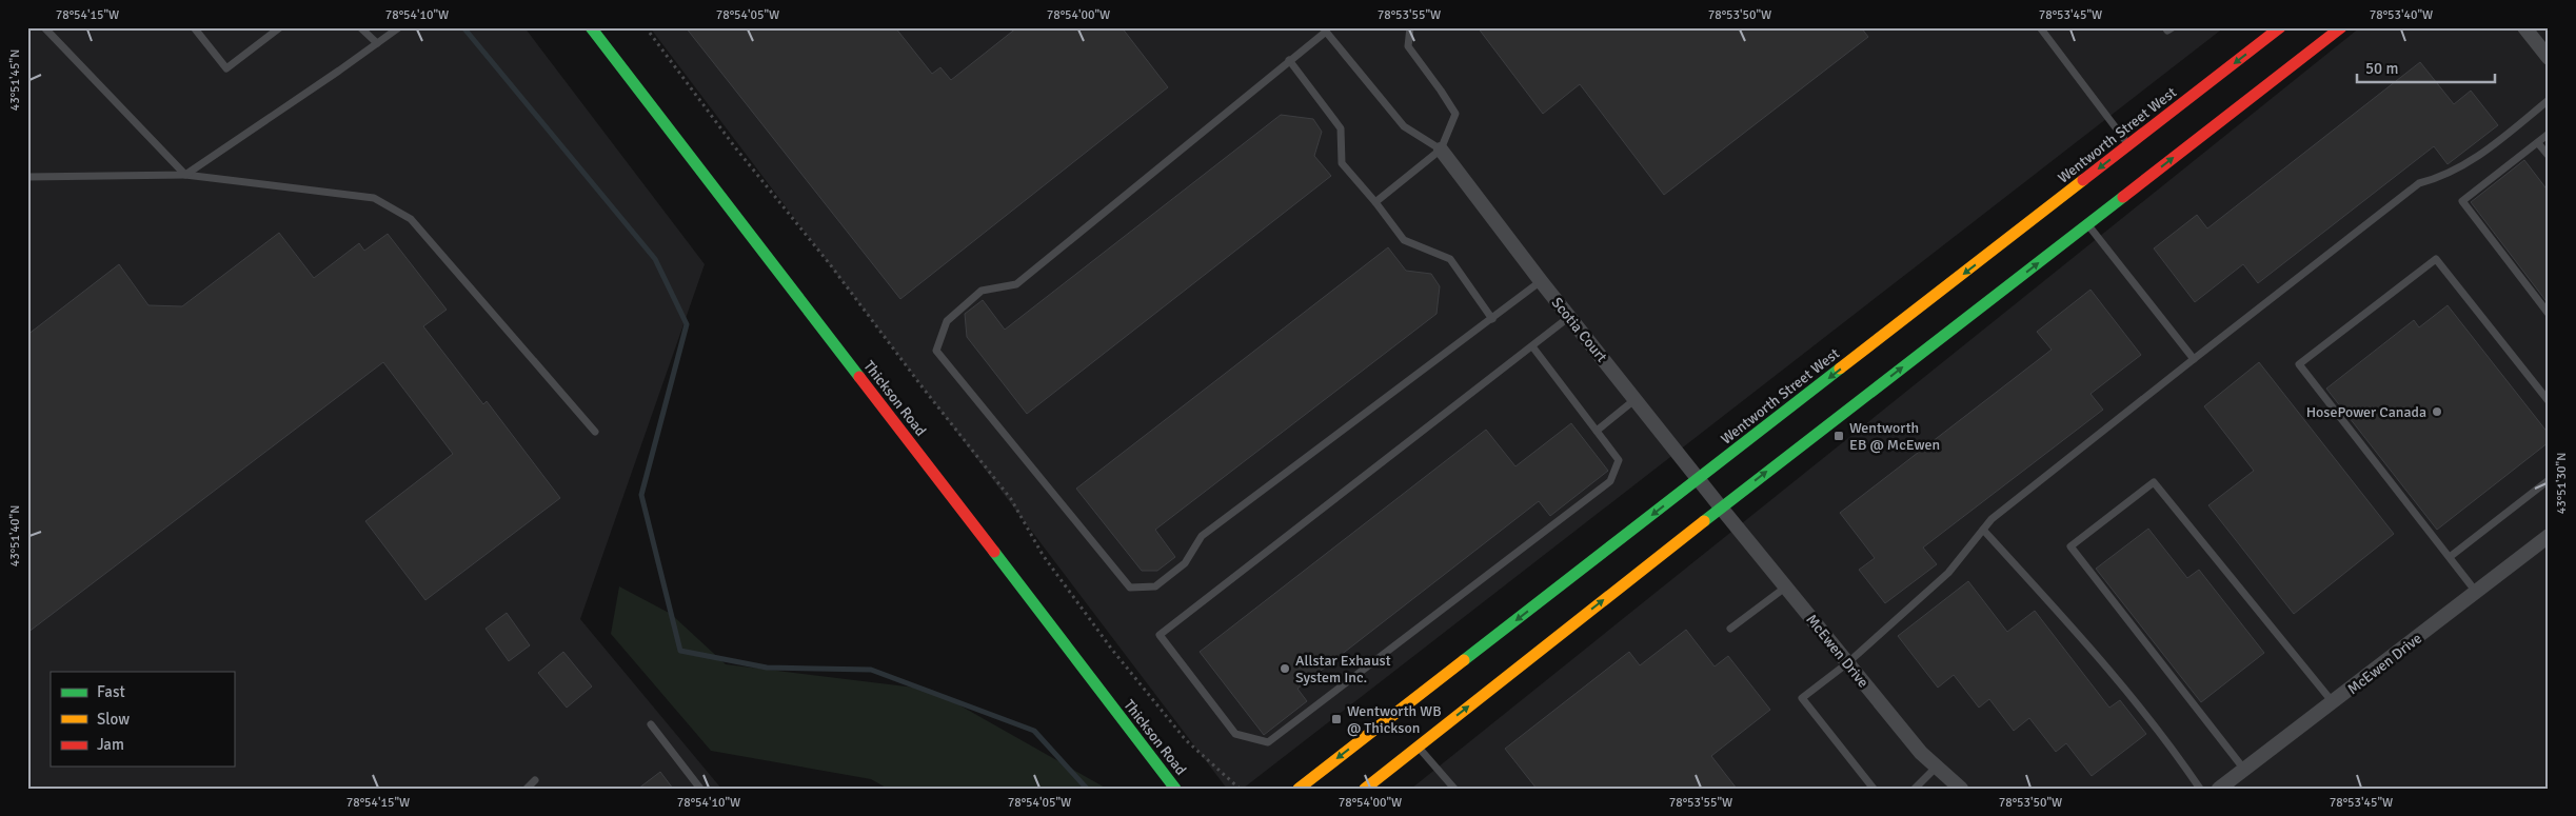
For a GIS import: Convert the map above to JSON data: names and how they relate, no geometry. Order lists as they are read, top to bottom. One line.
{"streets":{"main road":["Wentworth Street West","Thickson Road"],"street":["Scotia Court","McEwen Drive"]},"crossings":[["Wentworth Street West","Scotia Court"],["Scotia Court","McEwen Drive"]],"places":{"other":["HosePower Canada","Allstar Exhaust System Inc."],"transit":["Wentworth EB @ McEwen","Wentworth WB @ Thickson"]},"legend":["Fast","Slow","Jam"],"scale_bar":"50 m","coordinates":["78°54'15\"W","78°54'10\"W","78°54'05\"W","78°54'00\"W","78°53'55\"W","78°53'50\"W","78°53'45\"W","78°53'40\"W","43°51'45\"N","43°51'30\"N","43°51'40\"N"]}
